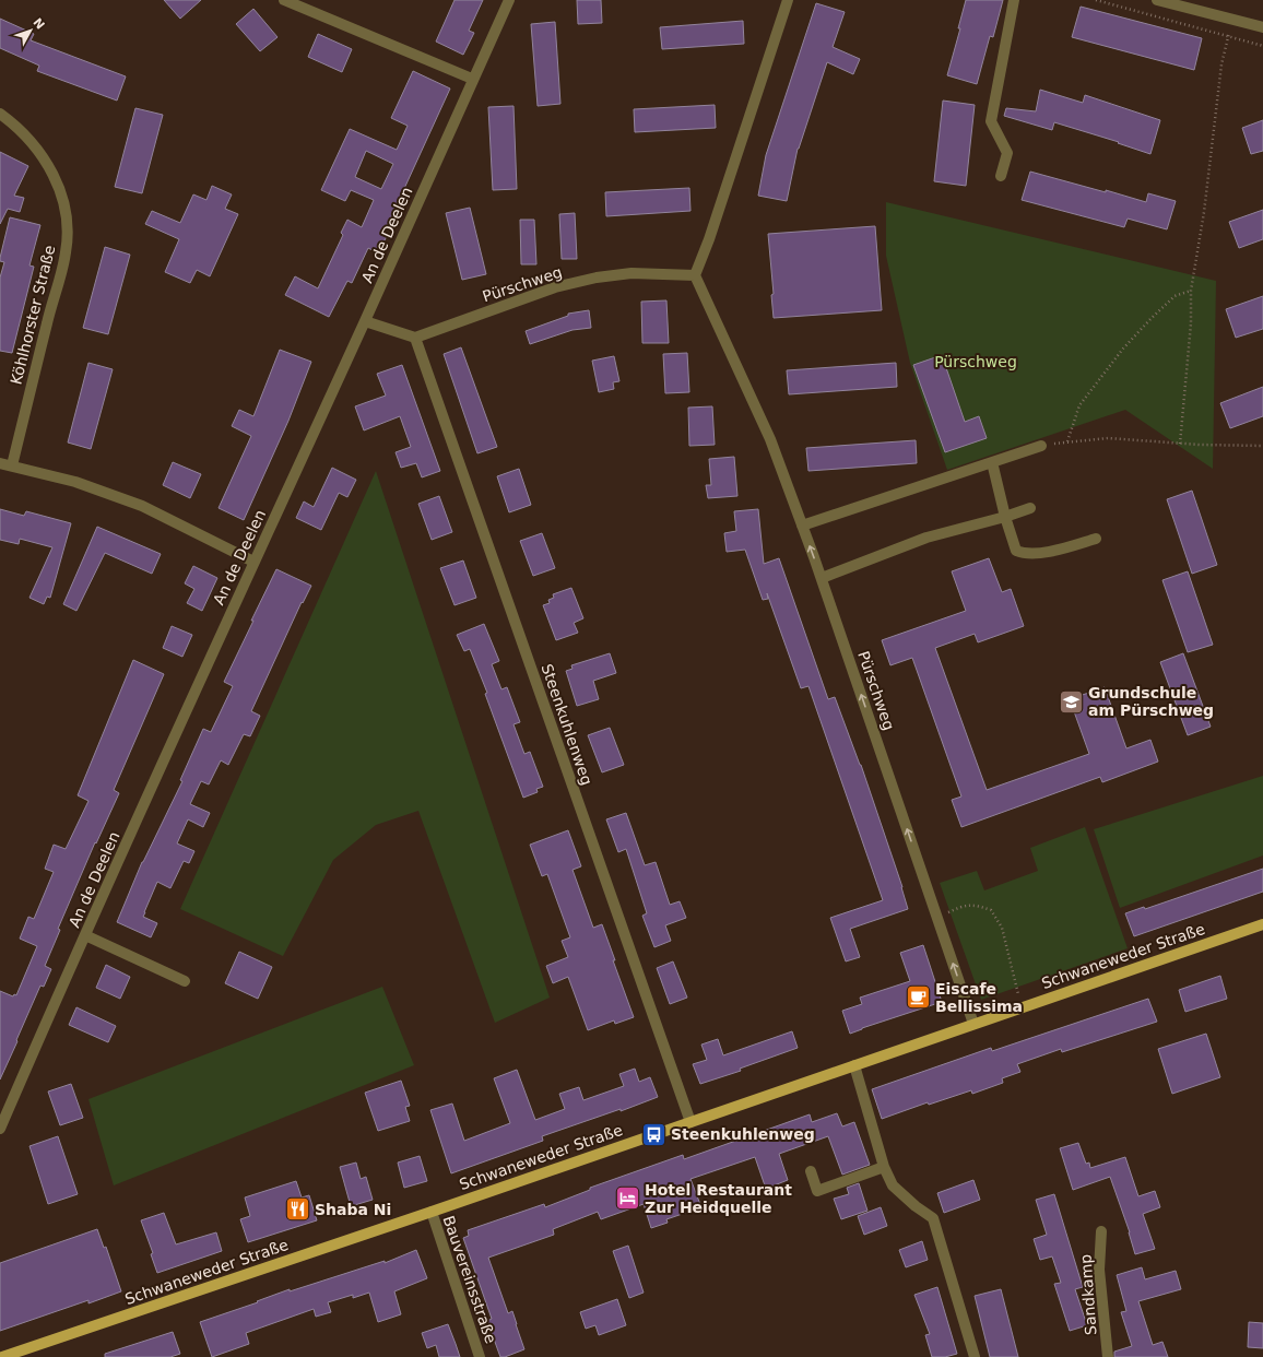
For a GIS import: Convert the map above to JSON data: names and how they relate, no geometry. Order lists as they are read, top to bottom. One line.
{"streets":{"main road":["Schwaneweder Straße"],"street":["An de Deelen","Pürschweg","Köhlhorster Straße","Steenkuhlenweg","Bauvereinsstraße","Sandkamp"]},"crossings":[["Pürschweg","Steenkuhlenweg"],["Pürschweg","Schwaneweder Straße"],["Steenkuhlenweg","Schwaneweder Straße"],["Schwaneweder Straße","Bauvereinsstraße"]],"one_way":["Pürschweg"],"parks":["Pürschweg"],"places":{"school or university":["Grundschule am Pürschweg"],"cafe":["Eiscafe Bellissima"],"bus stop":["Steenkuhlenweg"],"hotel":["Hotel Restaurant Zur Heidquelle"],"restaurant":["Shaba Ni"]},"north":"top right"}
